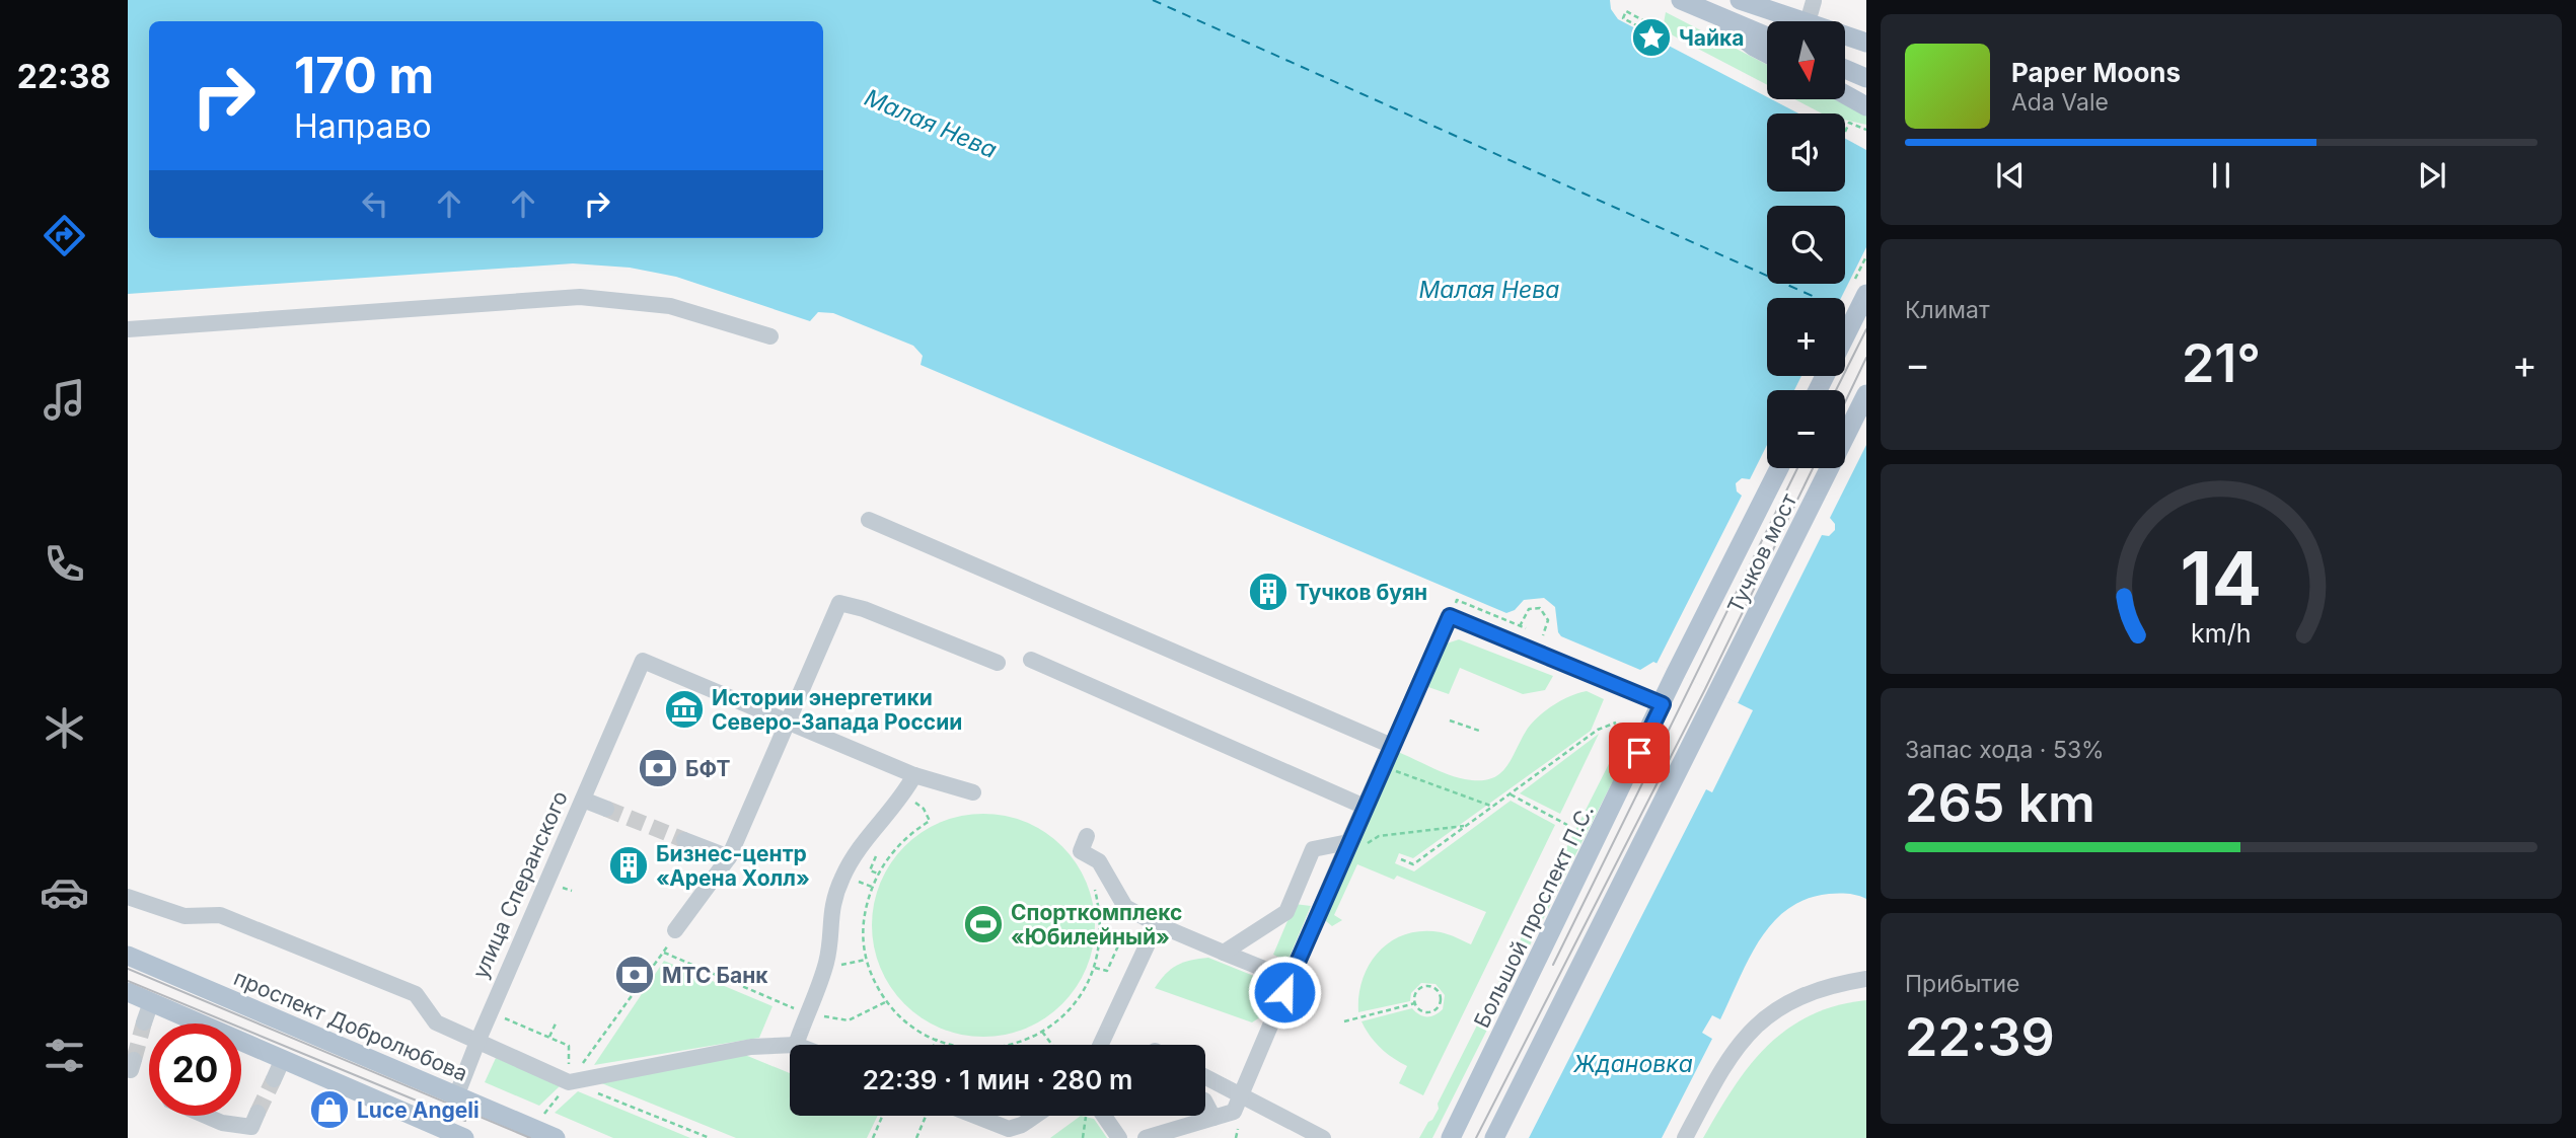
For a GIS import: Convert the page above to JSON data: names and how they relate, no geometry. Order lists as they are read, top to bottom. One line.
{"streets":{"main road":["Тучков мост","улица Сперанского","Большой проспект П.С.","проспект Добролюбова"]},"crossings":[["Тучков мост","Большой проспект П.С."],["улица Сперанского","проспект Добролюбова"]],"water":["Малая Нева","Ждановка"],"places":{"place":["Чайка"],"building":["Тучков буян","Бизнес-центр «Арена Холл»"],"museum":["Истории энергетики Северо-Запада России"],"bank":["БФТ","МТС Банк"],"sports":["Спорткомплекс «Юбилейный»"],"shop":["Luce Angeli"]},"north":"bottom","page":{"tabs":"22:38","map_buttons":["+","−"],"turn":["170 m","Направо"],"song":["Paper Moons","Ada Vale"],"tile":["Климат",["Запас хода · 53%","265 km"],["Прибытие","22:39"]],"heat":["−","21°","+"],"limit":"20","trip":"22:39 · 1 мин · 280 m","gauge":["14","km/h"]}}
